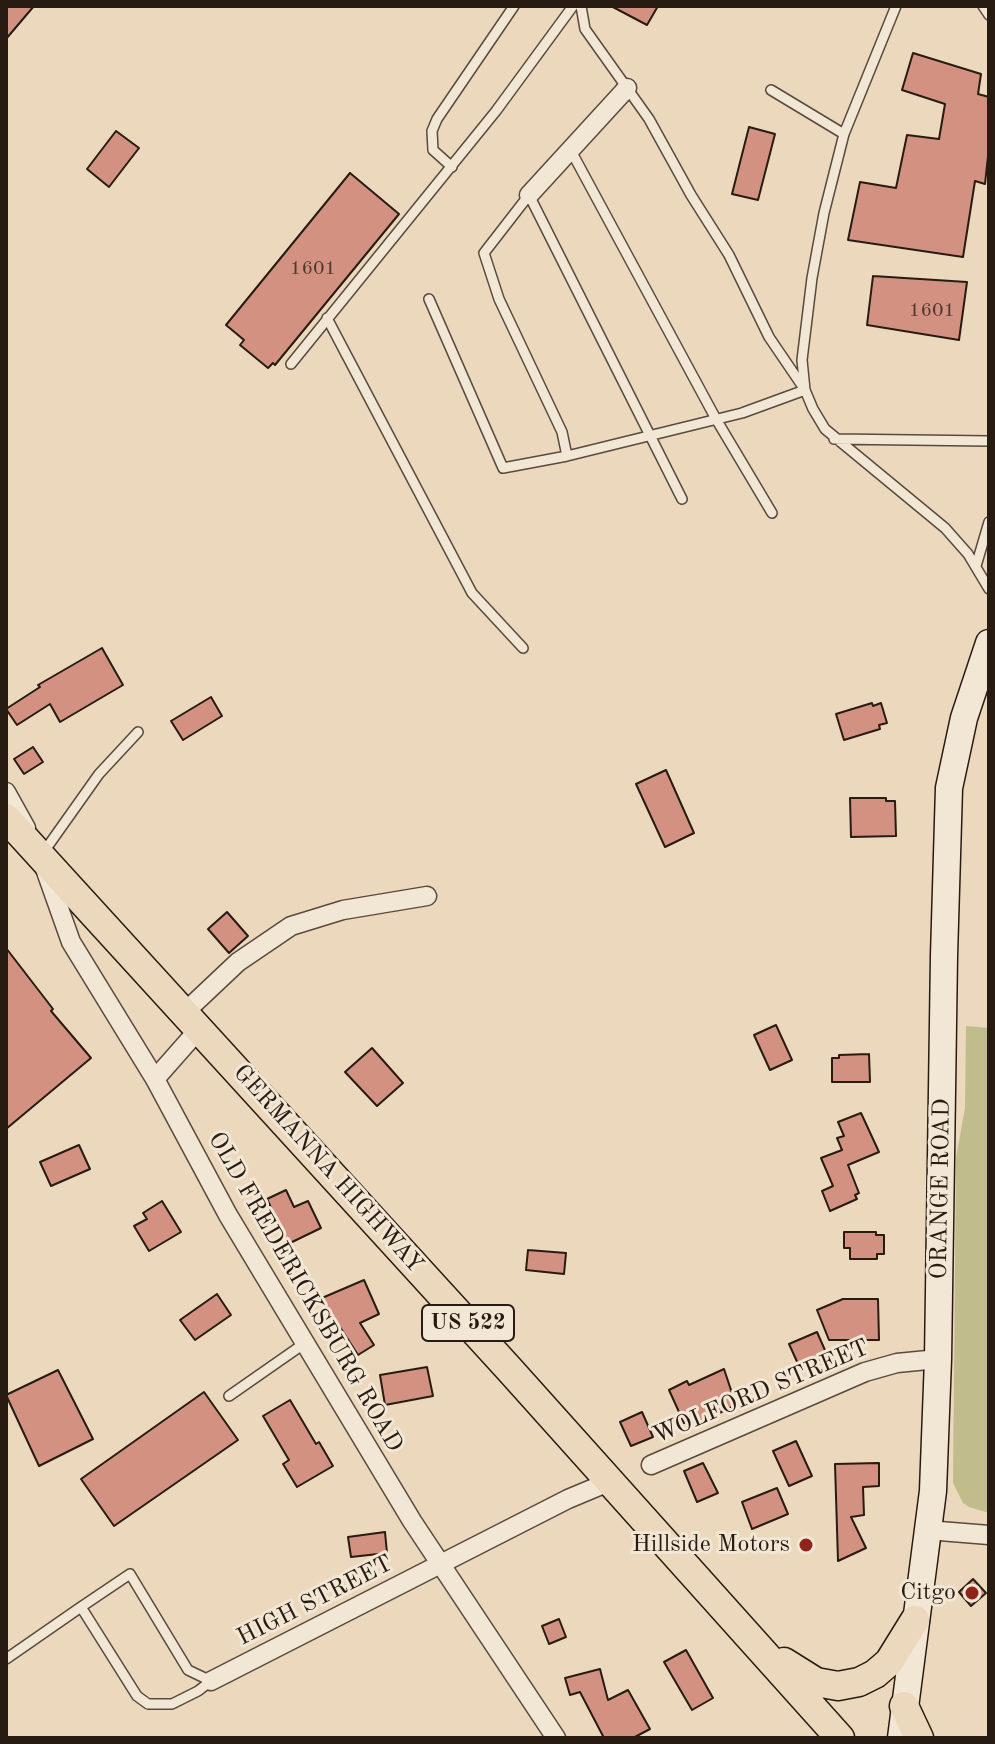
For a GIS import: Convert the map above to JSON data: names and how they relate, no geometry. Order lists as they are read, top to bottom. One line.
{"streets":{"main road":["GERMANNA HIGHWAY","ORANGE ROAD","US 522"],"street":["OLD FREDERICKSBURG ROAD","WOLFORD STREET","HIGH STREET"]},"crossings":[["GERMANNA HIGHWAY","OLD FREDERICKSBURG ROAD"],["ORANGE ROAD","WOLFORD STREET"],["OLD FREDERICKSBURG ROAD","HIGH STREET"]],"places":["Hillside Motors","Citgo"],"house_numbers":["1601","1601"]}
